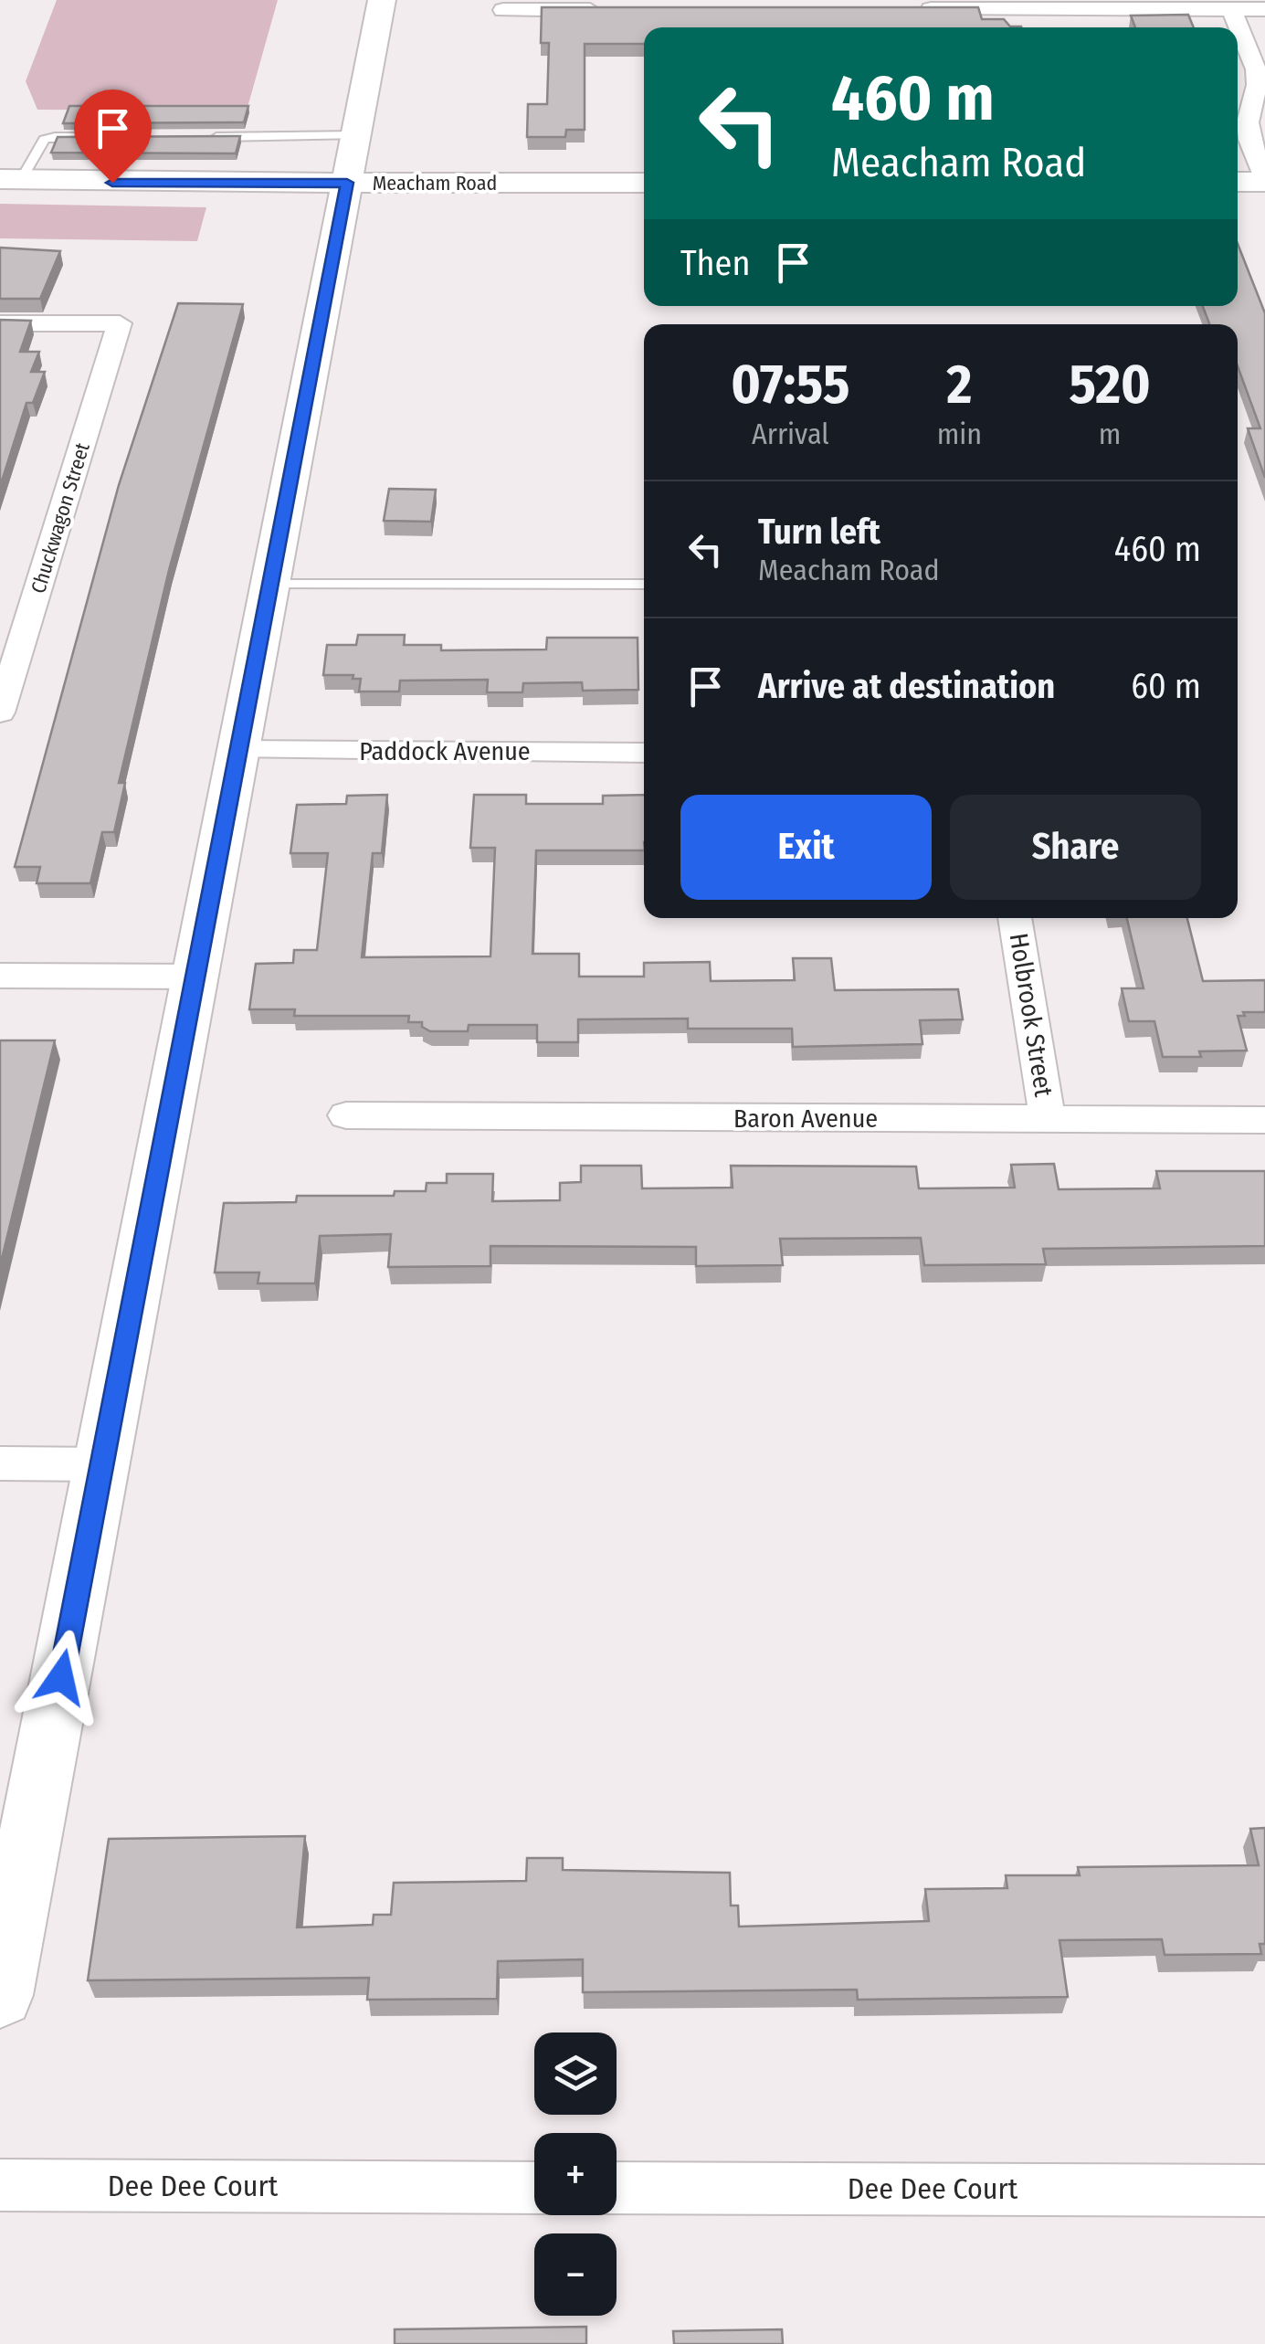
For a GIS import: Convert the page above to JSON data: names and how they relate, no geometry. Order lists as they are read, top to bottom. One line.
{"streets":{"street":["Meacham Road","Chuckwagon Street","Paddock Avenue","Holbrook Street","Baron Avenue","Dee Dee Court"]},"crossings":[["Holbrook Street","Baron Avenue"]],"page":{"turn":["460 m","Meacham Road"],"then":"Then","eta":["07:55","Arrival","2","min","520","m"],"list":[{"name":"Turn left","note":"Meacham Road","value":"460 m"},{"name":"Arrive at destination","value":"60 m"}],"buttons":["Exit","Share"],"map_buttons":["+","−"]}}
